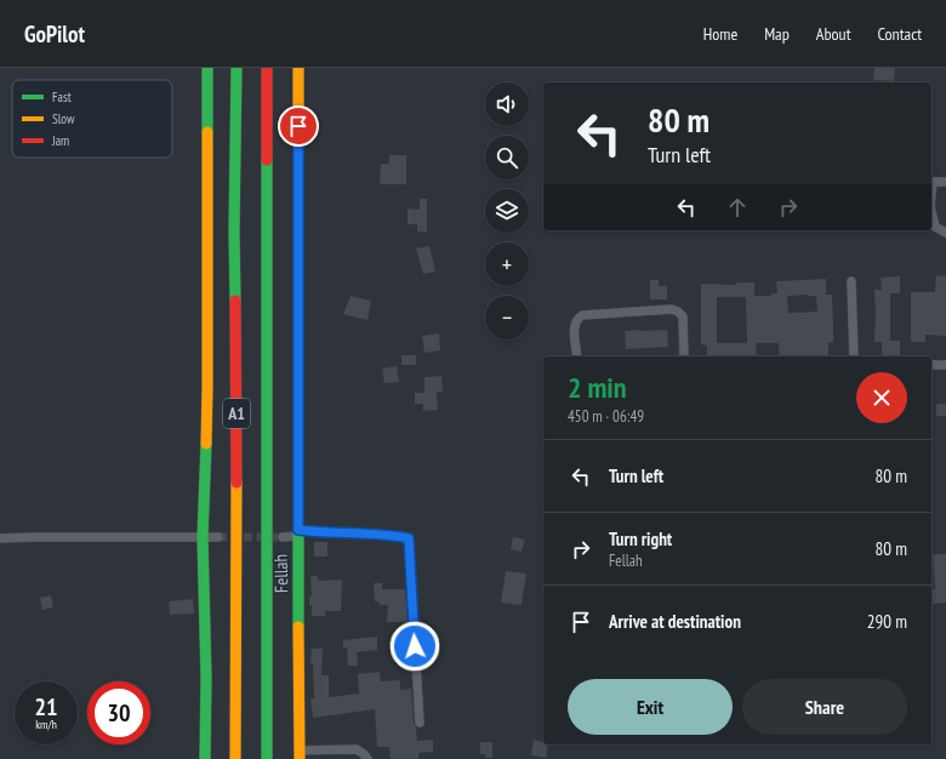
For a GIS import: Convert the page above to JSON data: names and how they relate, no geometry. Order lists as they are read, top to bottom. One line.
{"streets":{"main road":["A1","Fellah"]},"legend":["Fast","Slow","Jam"],"page":{"header":"GoPilot","nav":["Home","Map","About","Contact"],"map_buttons":["+","−"],"turn":["80 m","Turn left"],"heading":["2 min","450 m · 06:49"],"list":[{"name":"Turn left","value":"80 m"},{"name":"Turn right","note":"Fellah","value":"80 m"},{"name":"Arrive at destination","value":"290 m"}],"buttons":["Exit","Share"],"speed":"21 km/h","limit":"30"}}
